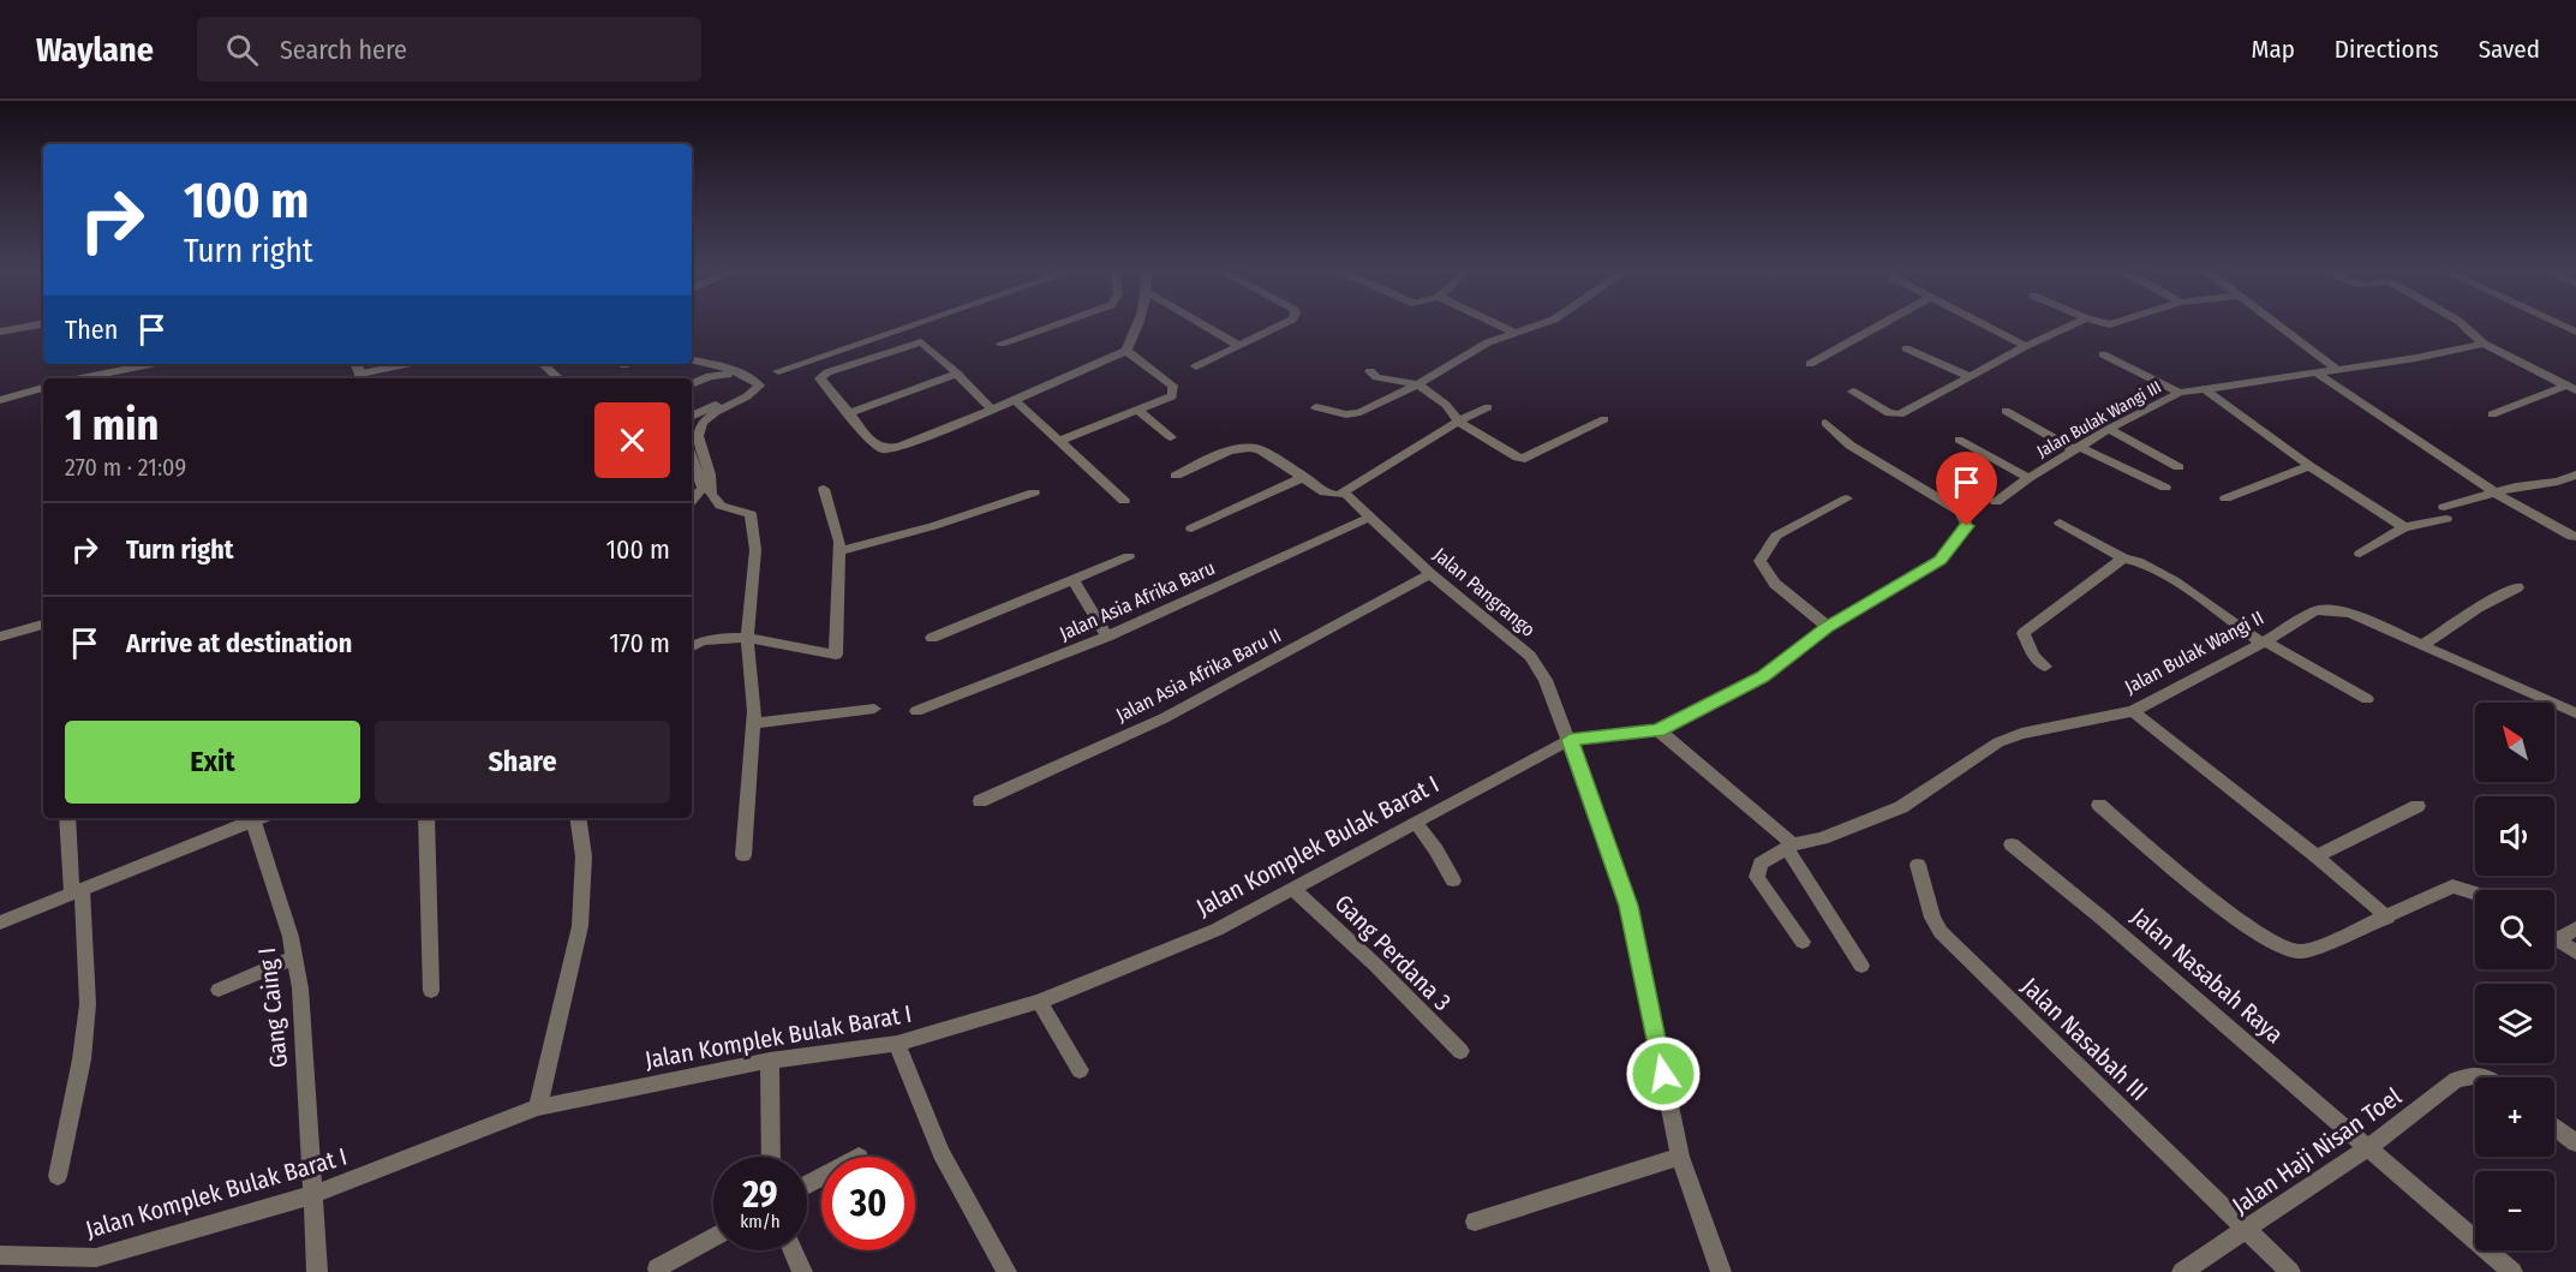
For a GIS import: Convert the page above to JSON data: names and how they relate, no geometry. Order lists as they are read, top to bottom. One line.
{"streets":{"street":["Jalan Bulak Wangi III","Jalan Pangrango","Jalan Asia Afrika Baru","Jalan Bulak Wangi II","Jalan Asia Afrika Baru II","Jalan Komplek Bulak Barat I","Gang Perdana 3","Jalan Nasabah Raya","Gang Caing I","Jalan Nasabah III","Jalan Haji Nisan Toel"]},"crossings":[["Jalan Pangrango","Jalan Asia Afrika Baru"],["Jalan Pangrango","Jalan Asia Afrika Baru II"],["Jalan Pangrango","Jalan Komplek Bulak Barat I"],["Jalan Komplek Bulak Barat I","Gang Perdana 3"],["Jalan Komplek Bulak Barat I","Gang Caing I"],["Jalan Nasabah Raya","Jalan Haji Nisan Toel"],["Jalan Nasabah III","Jalan Haji Nisan Toel"]],"north":"top left","page":{"header":"Waylane","search":"Search here","nav":["Map","Directions","Saved"],"turn":["100 m","Turn right"],"then":"Then","heading":["1 min","270 m · 21:09"],"list":[{"name":"Turn right","value":"100 m"},{"name":"Arrive at destination","value":"170 m"}],"map_buttons":["+","−"],"buttons":["Exit","Share"],"speed":"29 km/h","limit":"30"}}
